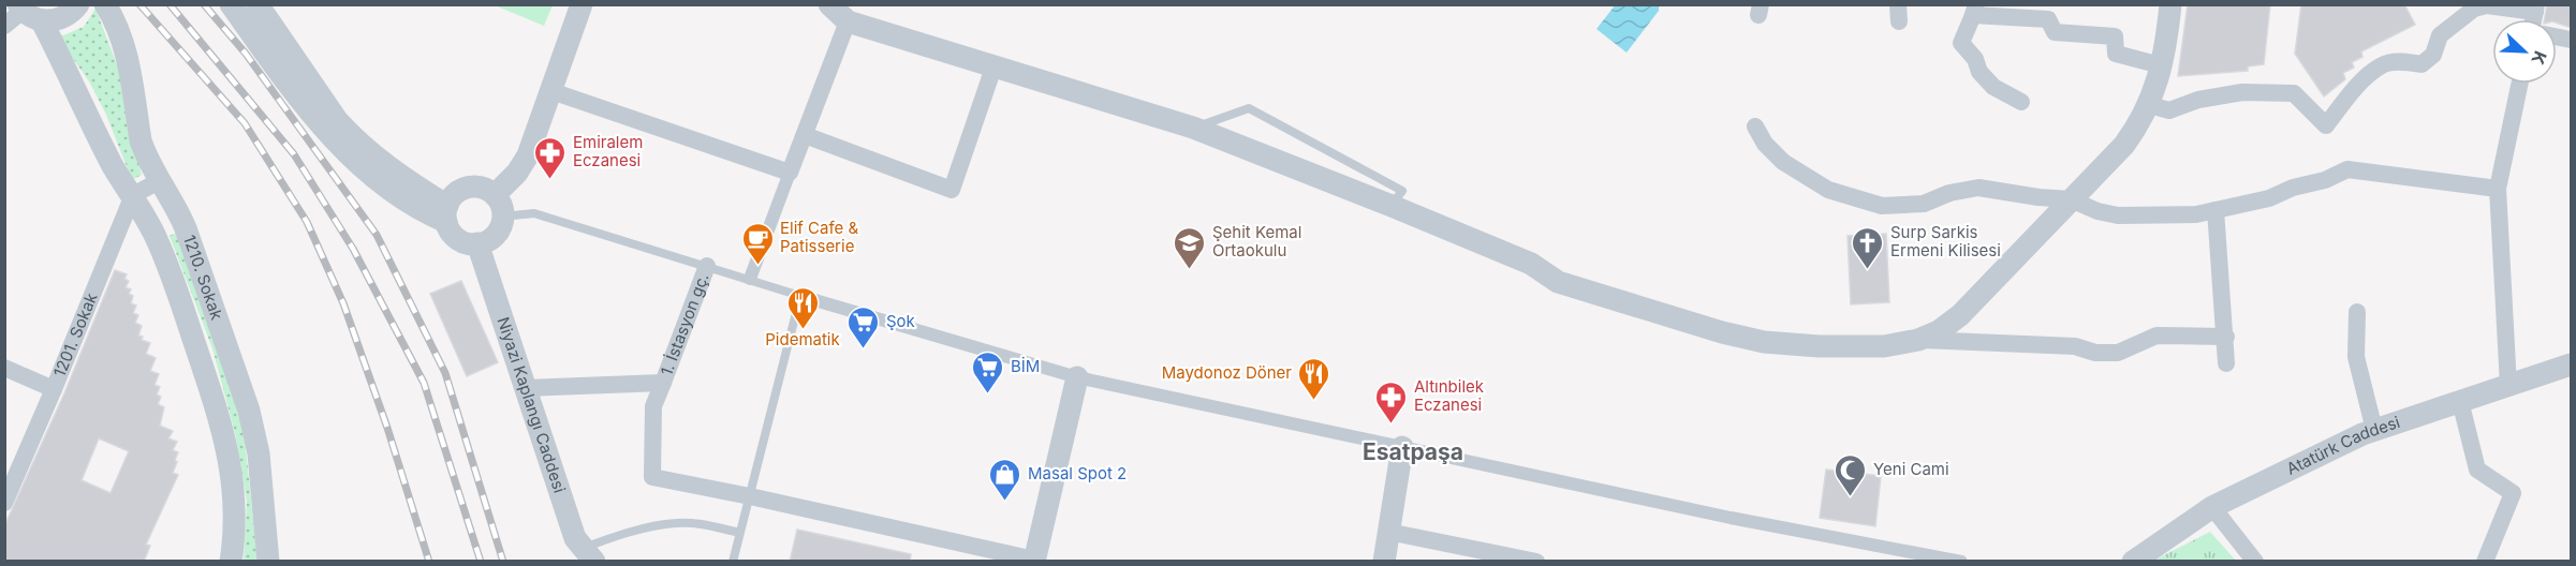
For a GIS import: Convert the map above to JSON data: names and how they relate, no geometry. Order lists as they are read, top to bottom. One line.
{"streets":{"street":["1210. Sokak","1. İstasyon gç.","1201. Sokak","Niyazi Kaplangı Caddesi","Atatürk Caddesi"]},"crossings":[["1210. Sokak","1201. Sokak"],["1. İstasyon gç.","Niyazi Kaplangı Caddesi"]],"districts":["Esatpaşa"],"places":{"pharmacy":["Emiralem Eczanesi","Altınbilek Eczanesi"],"cafe":["Elif Cafe & Patisserie"],"school or university":["Şehit Kemal Ortaokulu"],"church":["Surp Sarkis Ermeni Kilisesi"],"restaurant":["Pidematik","Maydonoz Döner"],"supermarket":["Şok","BİM"],"mosque":["Yeni Cami"],"shop":["Masal Spot 2"]},"north":"bottom right"}
